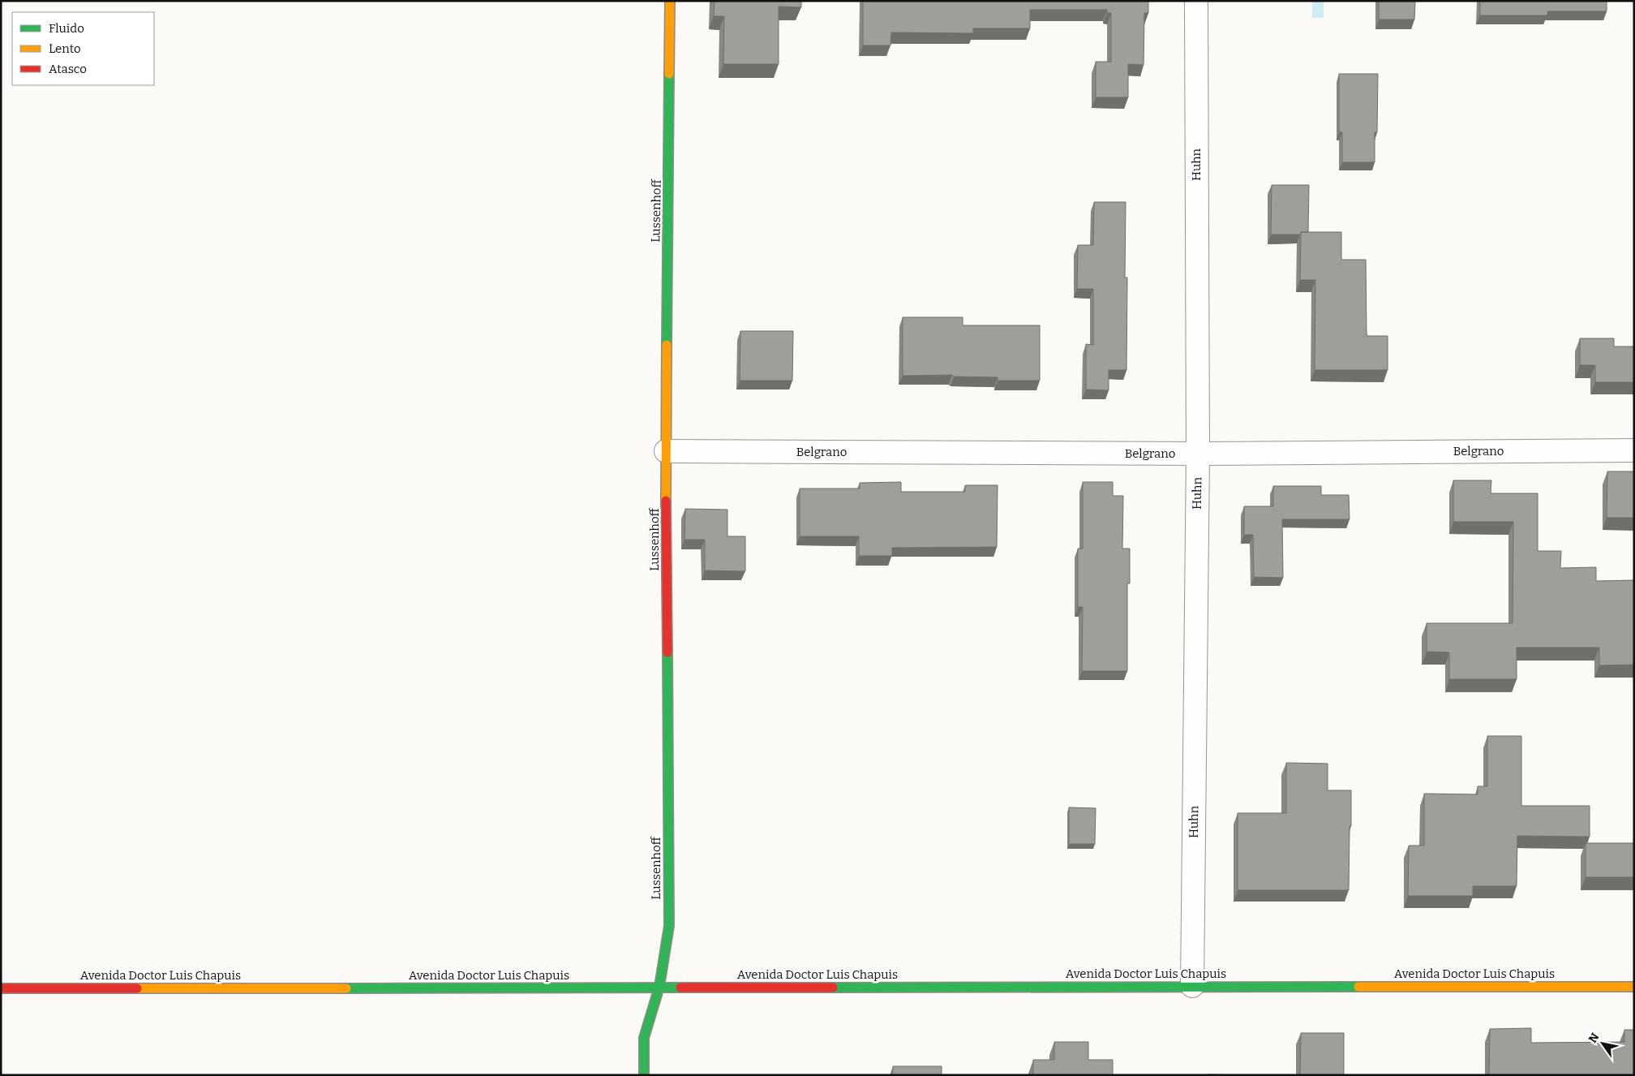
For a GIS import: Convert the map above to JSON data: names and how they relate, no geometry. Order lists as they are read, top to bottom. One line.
{"streets":{"main road":["Lussenhoff","Avenida Doctor Luis Chapuis"],"street":["Huhn","Belgrano"]},"crossings":[["Huhn","Belgrano"],["Huhn","Avenida Doctor Luis Chapuis"],["Lussenhoff","Belgrano"],["Lussenhoff","Avenida Doctor Luis Chapuis"]],"legend":["Fluido","Lento","Atasco"],"north":"top left"}
